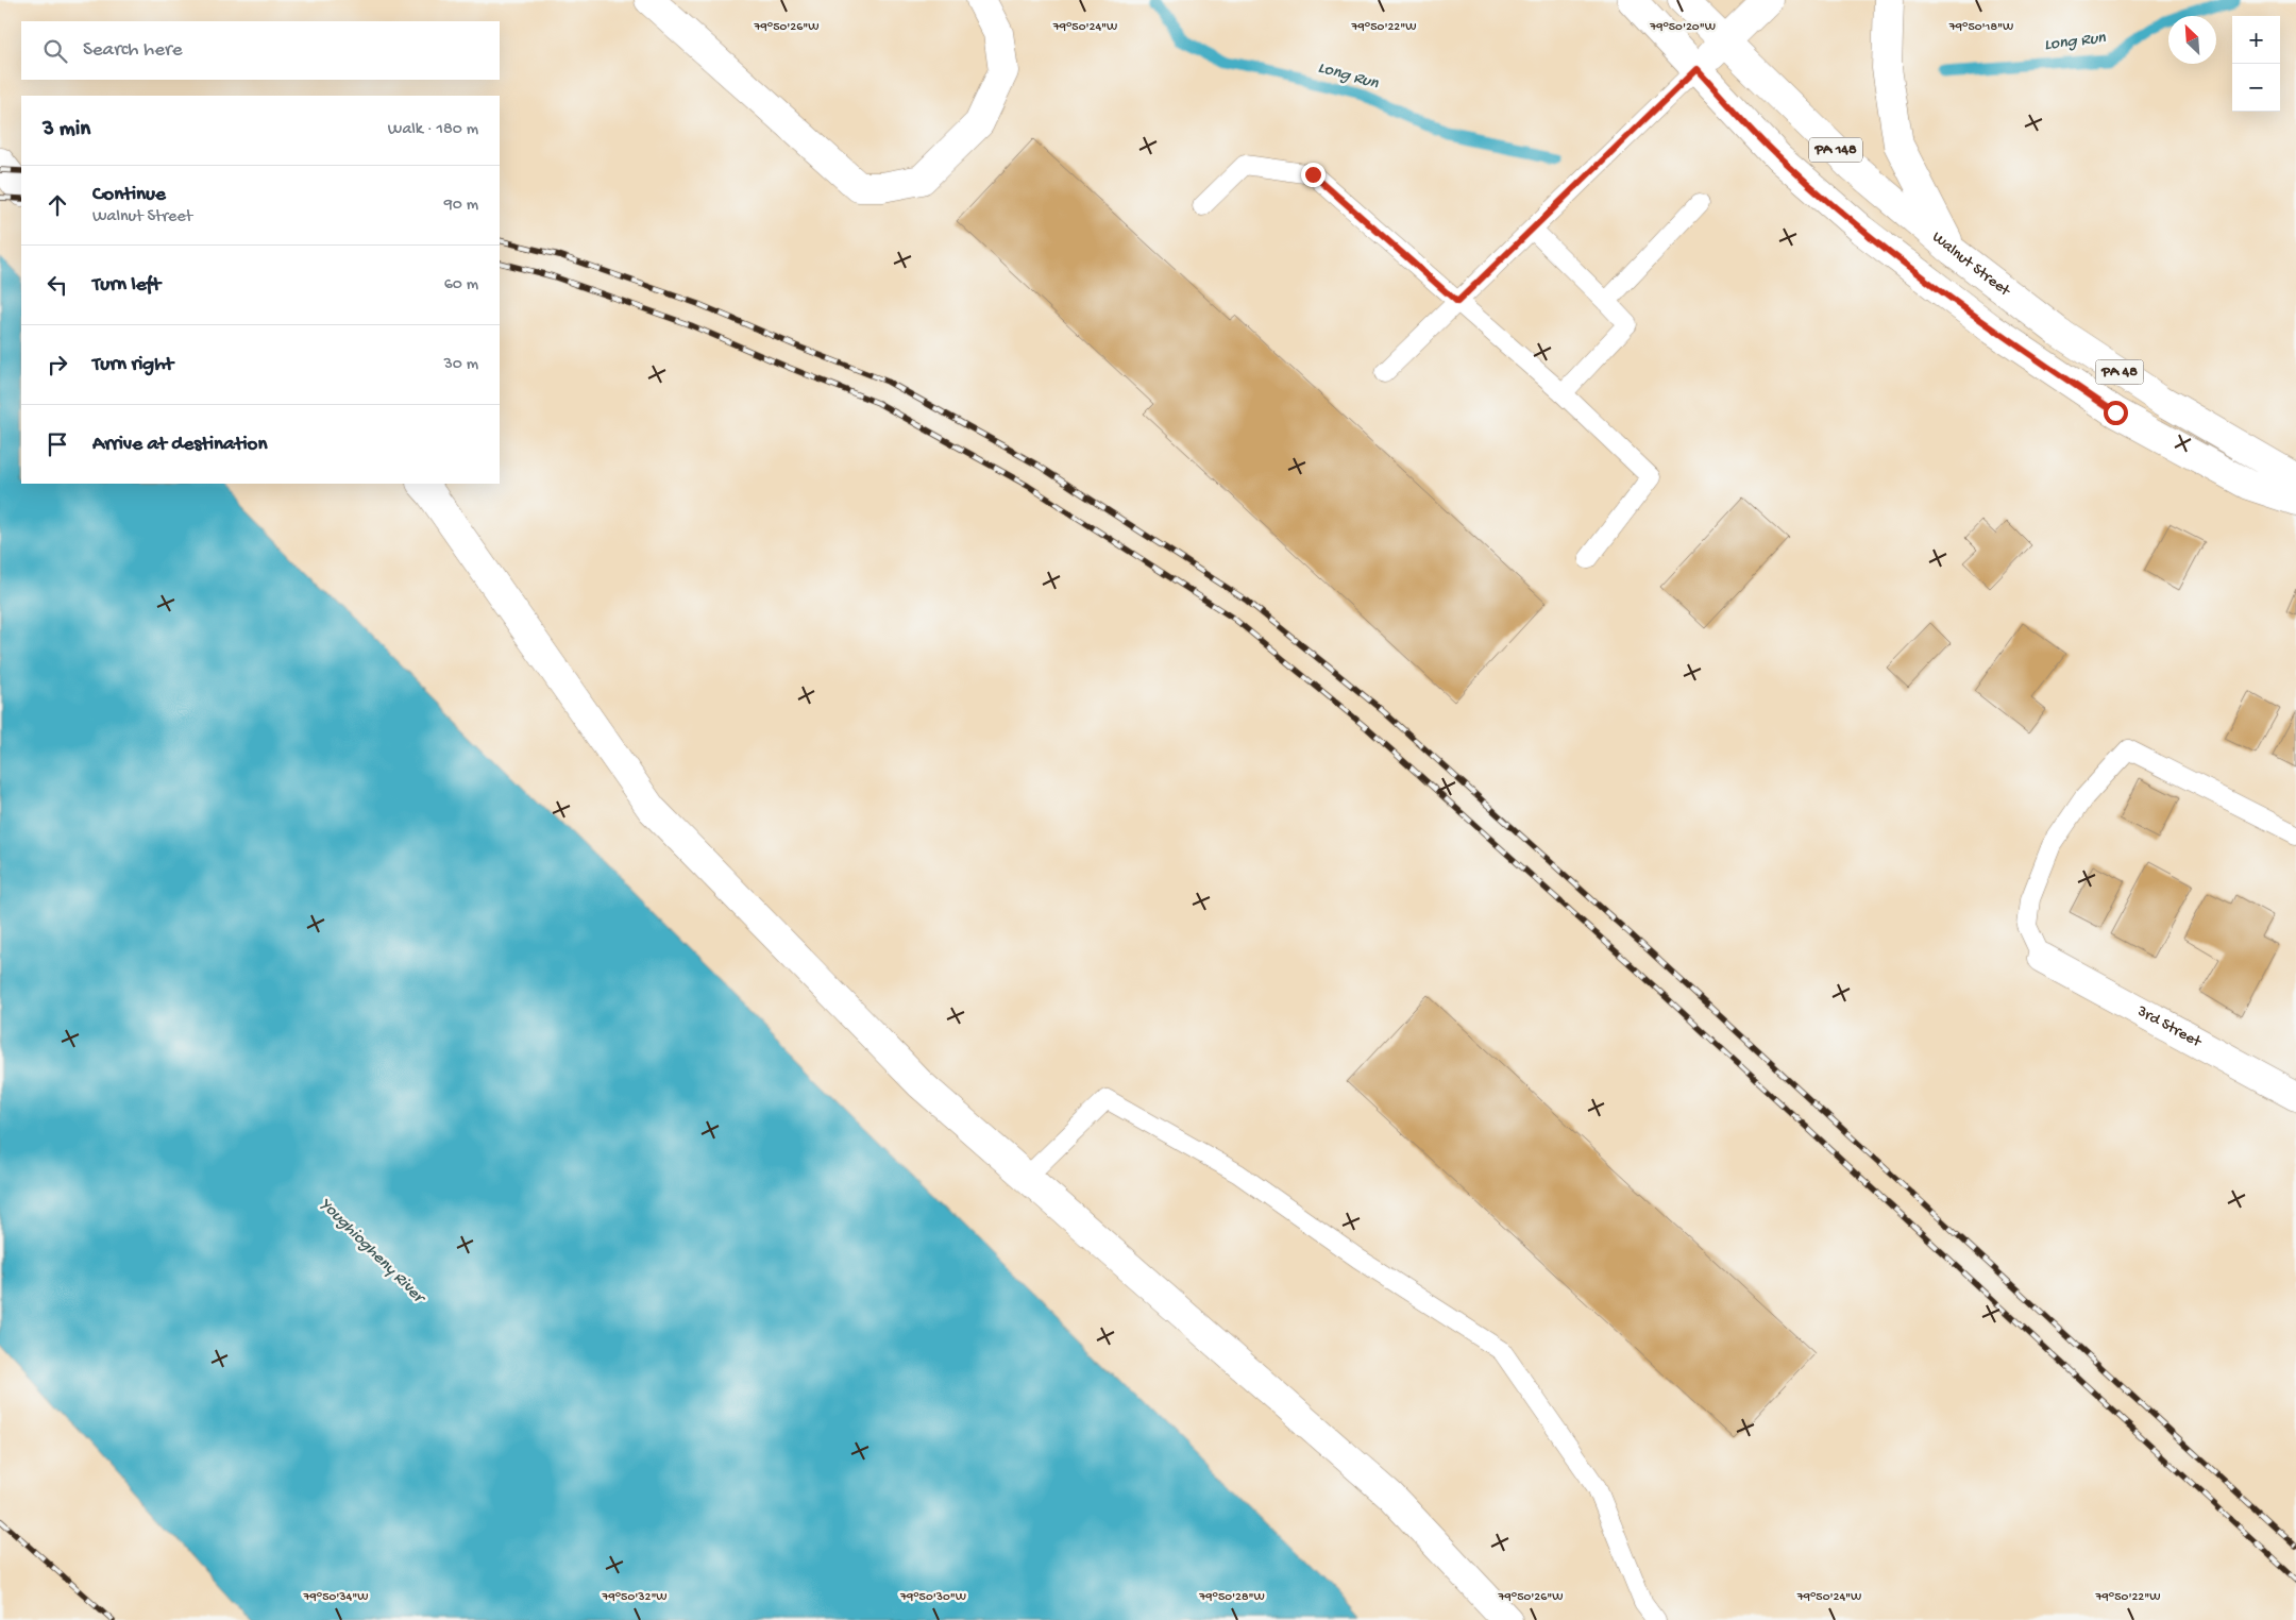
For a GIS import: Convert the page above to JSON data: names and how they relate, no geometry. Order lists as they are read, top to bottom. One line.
{"streets":{"street":["PA 148","Walnut Street","PA 48","3rd Street"]},"crossings":[["Walnut Street","PA 48"]],"water":["Long Run","Youghiogheny River"],"north":"top left","page":{"map_buttons":["+","−"],"search":"Search here","heading":["3 min","Walk · 180 m"],"list":[["Continue","Walnut Street","90 m"],["Turn left","60 m"],["Turn right","30 m"],"Arrive at destination"]},"coordinates":["79°50'26\"W","79°50'24\"W","79°50'22\"W","79°50'20\"W","79°50'18\"W","79°50'34\"W","79°50'32\"W","79°50'30\"W","79°50'28\"W"]}
